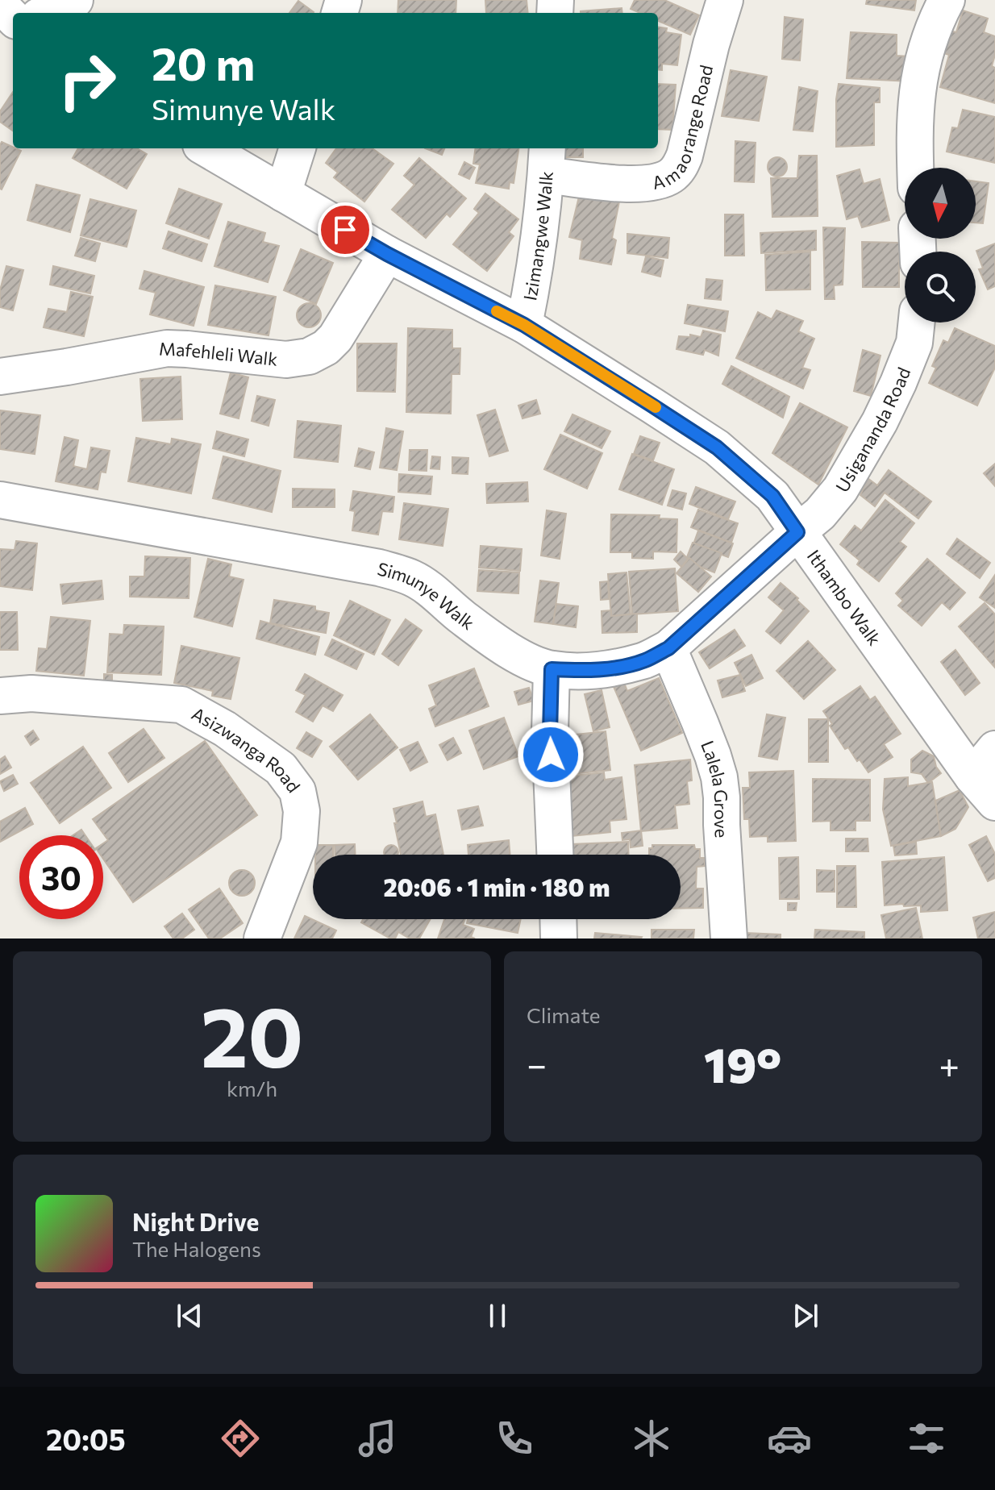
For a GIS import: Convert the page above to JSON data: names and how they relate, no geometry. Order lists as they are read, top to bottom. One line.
{"streets":{"street":["Amaorange Road","Izimangwe Walk","Mafehleli Walk","Usigananda Road","Ithambo Walk","Simunye Walk","Asizwanga Road","Lalela Grove"]},"crossings":[["Amaorange Road","Izimangwe Walk"],["Izimangwe Walk","Ithambo Walk"],["Mafehleli Walk","Ithambo Walk"],["Usigananda Road","Ithambo Walk"],["Usigananda Road","Simunye Walk"],["Ithambo Walk","Simunye Walk"],["Simunye Walk","Lalela Grove"]],"north":"bottom","page":{"turn":["20 m","Simunye Walk"],"limit":"30","trip":"20:06 · 1 min · 180 m","tile":[["20","km/h"],"Climate"],"heat":["−","19°","+"],"song":["Night Drive","The Halogens"],"tabs":"20:05"}}
